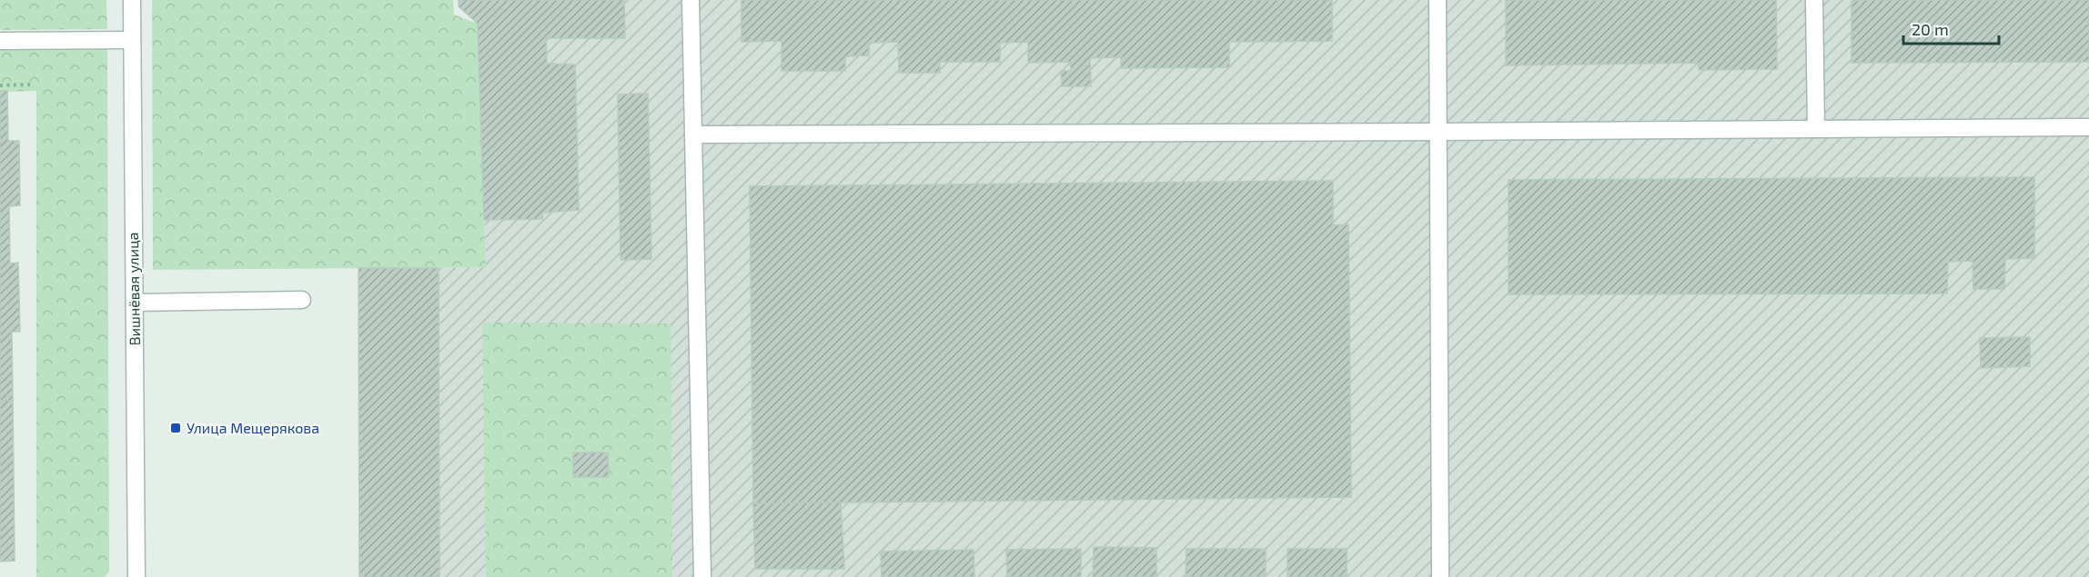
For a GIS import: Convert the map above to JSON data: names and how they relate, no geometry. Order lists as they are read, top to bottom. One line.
{"streets":{"street":["Вишнёвая улица"]},"places":{"transit":["Улица Мещерякова"]},"scale_bar":"20 m"}
